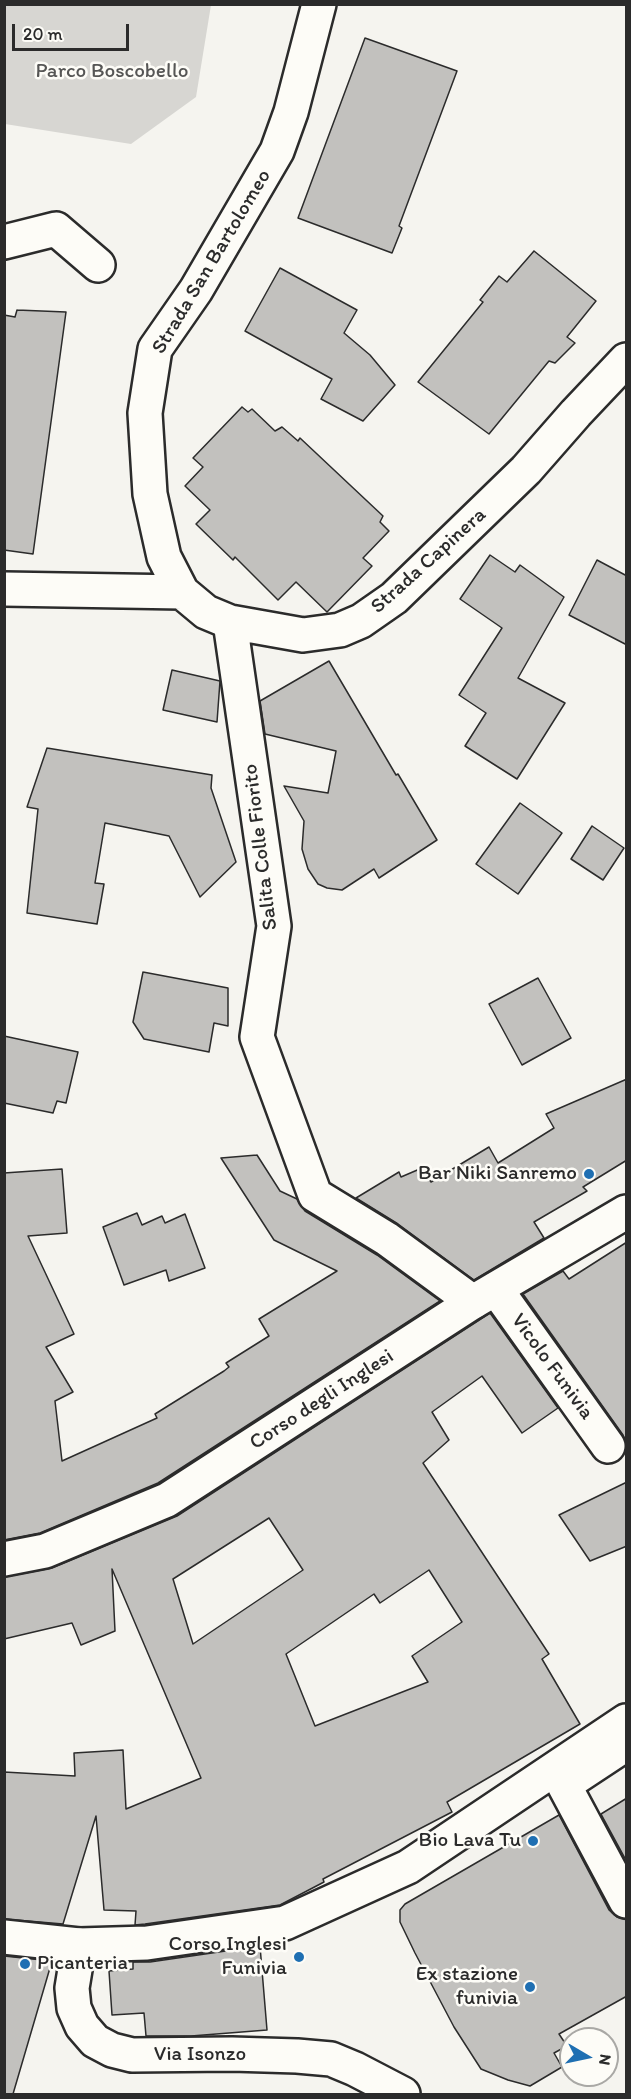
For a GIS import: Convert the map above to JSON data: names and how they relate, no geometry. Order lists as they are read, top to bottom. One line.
{"streets":{"street":["Strada San Bartolomeo","Strada Capinera","Salita Colle Fiorito","Vicolo Funivia","Corso degli Inglesi","Via Isonzo"]},"crossings":[["Strada San Bartolomeo","Strada Capinera"],["Strada Capinera","Salita Colle Fiorito"],["Salita Colle Fiorito","Vicolo Funivia"],["Salita Colle Fiorito","Corso degli Inglesi"],["Vicolo Funivia","Corso degli Inglesi"]],"parks":["Parco Boscobello"],"places":["Bar Niki Sanremo","Bio Lava Tu","Corso Inglesi Funivia","Picanteria","Ex stazione funivia"],"scale_bar":"20 m","north":"right"}
